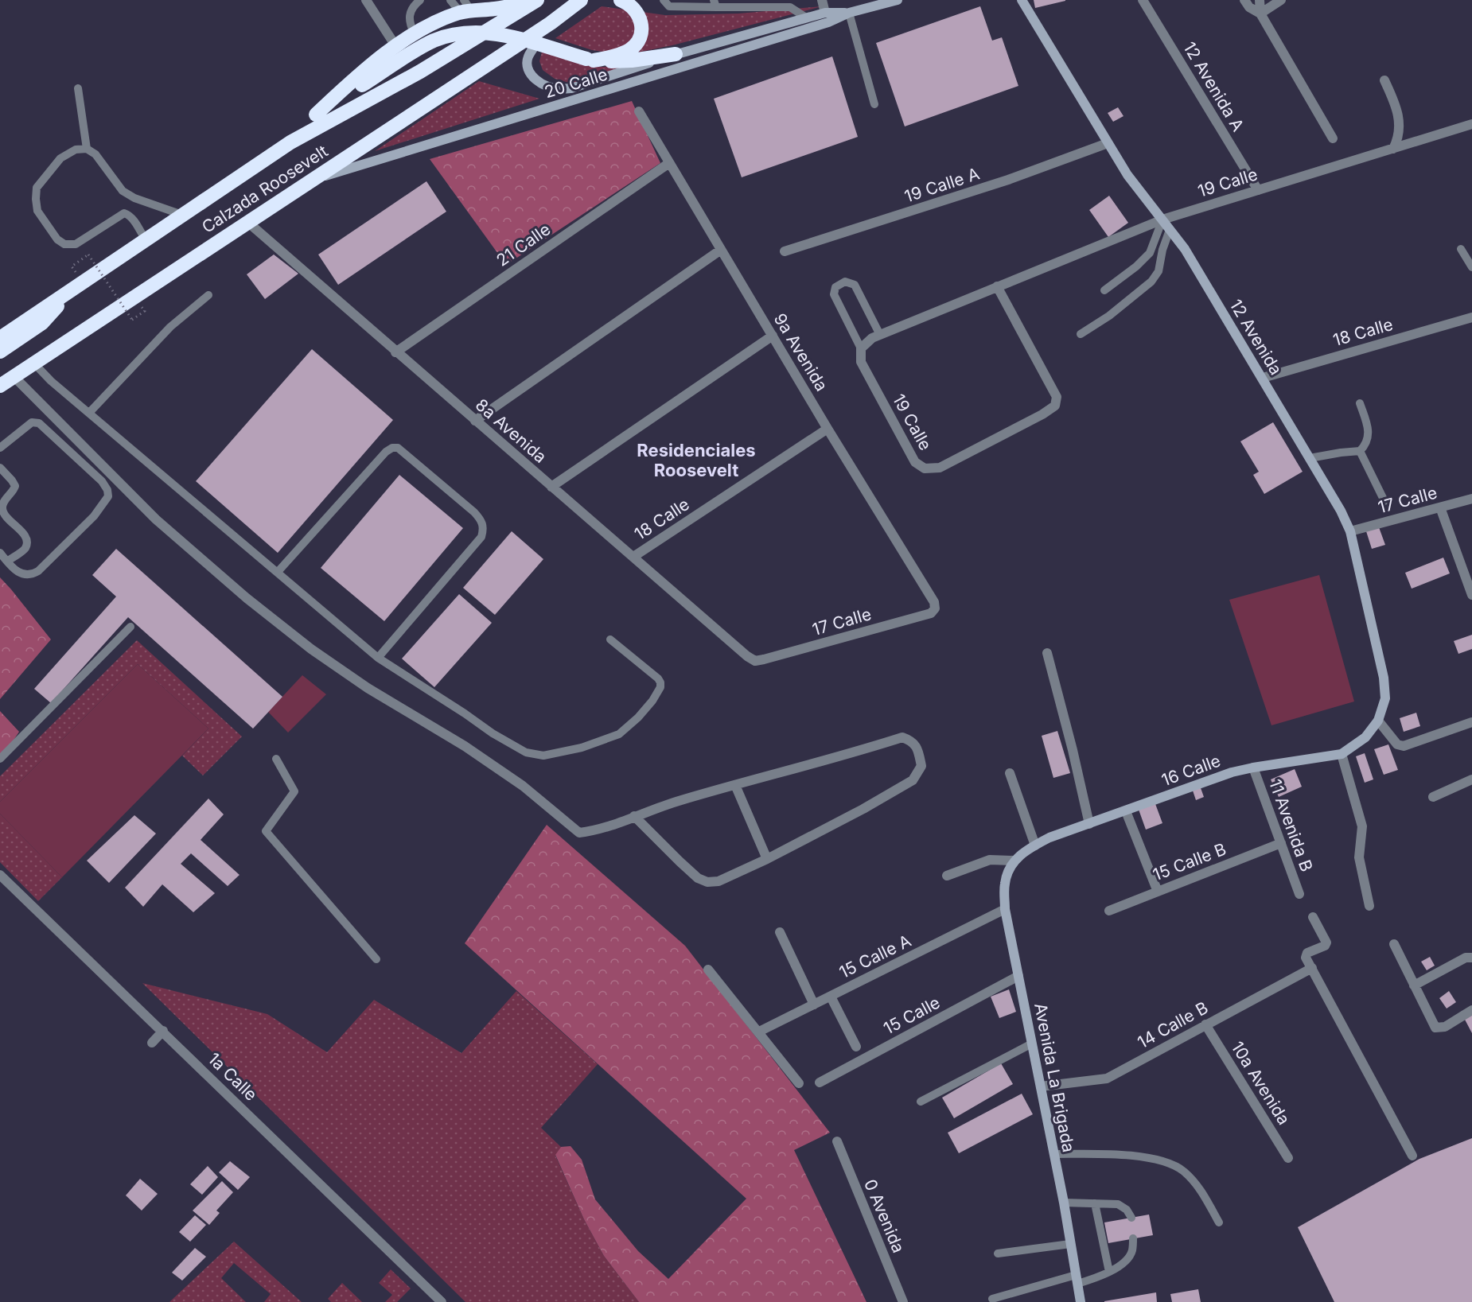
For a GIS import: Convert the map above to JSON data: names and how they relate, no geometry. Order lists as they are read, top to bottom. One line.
{"streets":{"highway":["Calzada Roosevelt"],"main road":["20 Calle","12 Avenida","16 Calle","Avenida La Brigada"],"street":["12 Avenida A","19 Calle","19 Calle A","21 Calle","18 Calle","9a Avenida","8a Avenida","17 Calle","11 Avenida B","15 Calle B","15 Calle A","15 Calle","14 Calle B","1a Calle","10a Avenida","0 Avenida"]},"crossings":[["20 Calle","Calzada Roosevelt"],["12 Avenida A","19 Calle"],["19 Calle","12 Avenida"],["19 Calle A","12 Avenida"],["Calzada Roosevelt","8a Avenida"],["21 Calle","9a Avenida"],["21 Calle","8a Avenida"],["18 Calle","12 Avenida"],["18 Calle","9a Avenida"],["18 Calle","8a Avenida"],["12 Avenida","17 Calle"],["12 Avenida","16 Calle"],["9a Avenida","17 Calle"],["8a Avenida","17 Calle"],["16 Calle","11 Avenida B"],["16 Calle","Avenida La Brigada"],["11 Avenida B","15 Calle B"],["15 Calle A","Avenida La Brigada"],["15 Calle","Avenida La Brigada"],["14 Calle B","Avenida La Brigada"],["14 Calle B","10a Avenida"]],"districts":["Residenciales Roosevelt"]}
